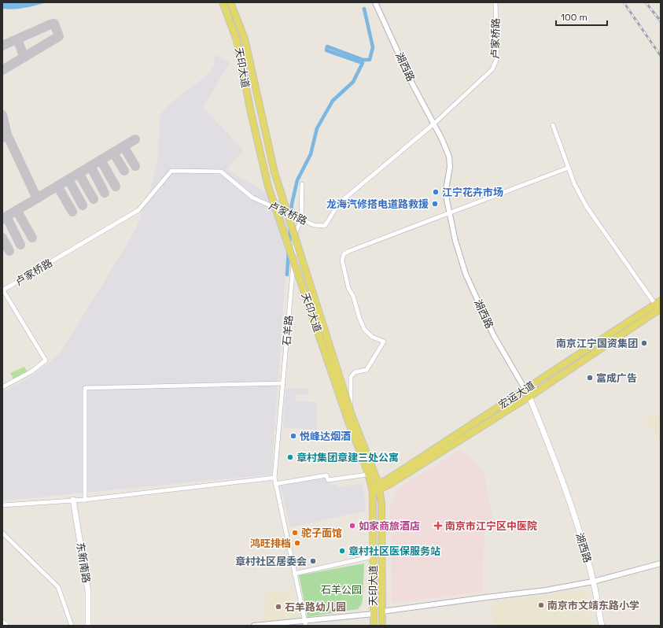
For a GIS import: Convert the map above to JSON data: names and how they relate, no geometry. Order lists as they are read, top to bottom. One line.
{"streets":{"main road":["湖西路","天印大道","宏运大道","东新南路"],"street":["卢家桥路","石羊路"]},"crossings":[["卢家桥路","湖西路"],["卢家桥路","石羊路"],["湖西路","宏运大道"],["天印大道","宏运大道"]],"parks":["石羊公园"],"places":{"other":["江宁花卉市场","龙海汽修搭电道路救援","南京江宁国资集团","富成广告","悦峰达烟酒","章村集团章建三处公寓","如家商旅酒店","驼子面馆","鸿旺排档","章村社区医保服务站","章村社区居委会","南京市文靖东路小学","石羊路幼儿园"],"health":["南京市江宁区中医院"]},"scale_bar":"100 m"}
